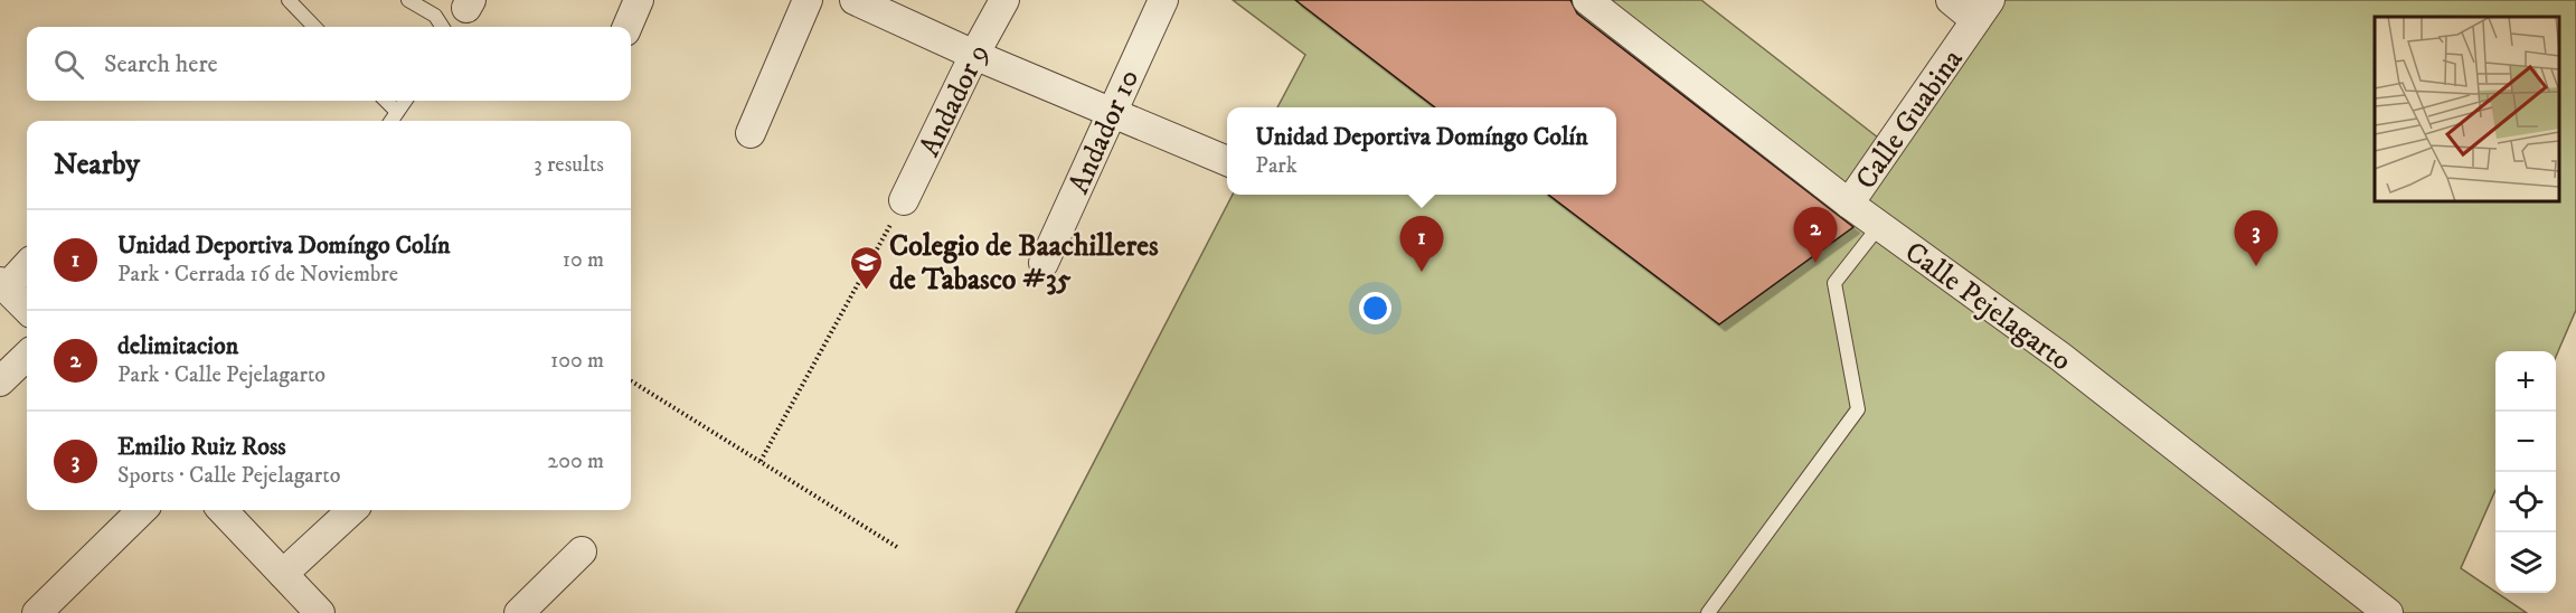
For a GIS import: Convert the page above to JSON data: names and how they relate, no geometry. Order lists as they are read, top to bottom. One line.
{"streets":{"street":["Andador 9","Calle Guabina","Andador 10","Calle Pejelagarto"]},"crossings":[["Calle Guabina","Calle Pejelagarto"]],"places":{"school or university":["Colegio de Baachilleres de Tabasco #35"]},"page":{"search":"Search here","popup":["Unidad Deportiva Domíngo Colín","Park"],"heading":["Nearby","3 results"],"pins":["2","3","1"],"list":[{"mark":"1","name":"Unidad Deportiva Domíngo Colín","note":"Park · Cerrada 16 de Noviembre","value":"10 m"},{"mark":"2","name":"delimitacion","note":"Park · Calle Pejelagarto","value":"100 m"},{"mark":"3","name":"Emilio Ruiz Ross","note":"Sports · Calle Pejelagarto","value":"200 m"}],"map_buttons":["+","−"]}}
